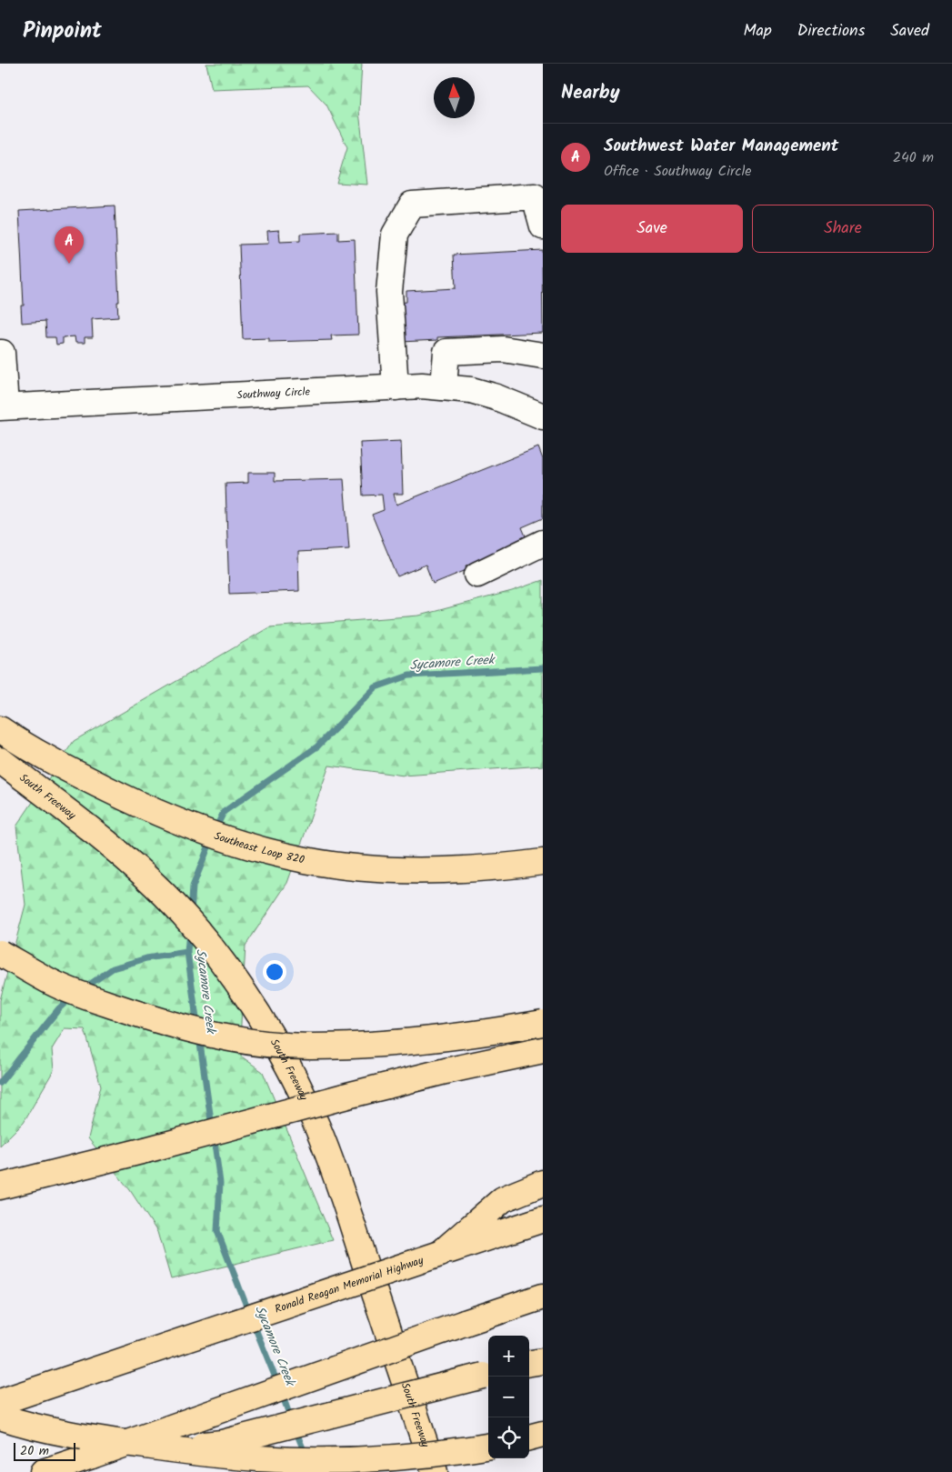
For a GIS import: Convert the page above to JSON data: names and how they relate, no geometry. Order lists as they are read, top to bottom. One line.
{"streets":{"main road":["South Freeway","Southeast Loop 820","Ronald Reagan Memorial Highway"],"street":["Southway Circle"]},"water":["Sycamore Creek"],"scale_bar":"20 m","north":"top","page":{"header":"Pinpoint","nav":["Map","Directions","Saved"],"heading":"Nearby","list":[{"mark":"A","name":"Southwest Water Management","note":"Office · Southway Circle","value":"240 m"}],"buttons":["Save","Share"],"pins":"A","map_buttons":["+","−"],"scale":"20 m"}}
